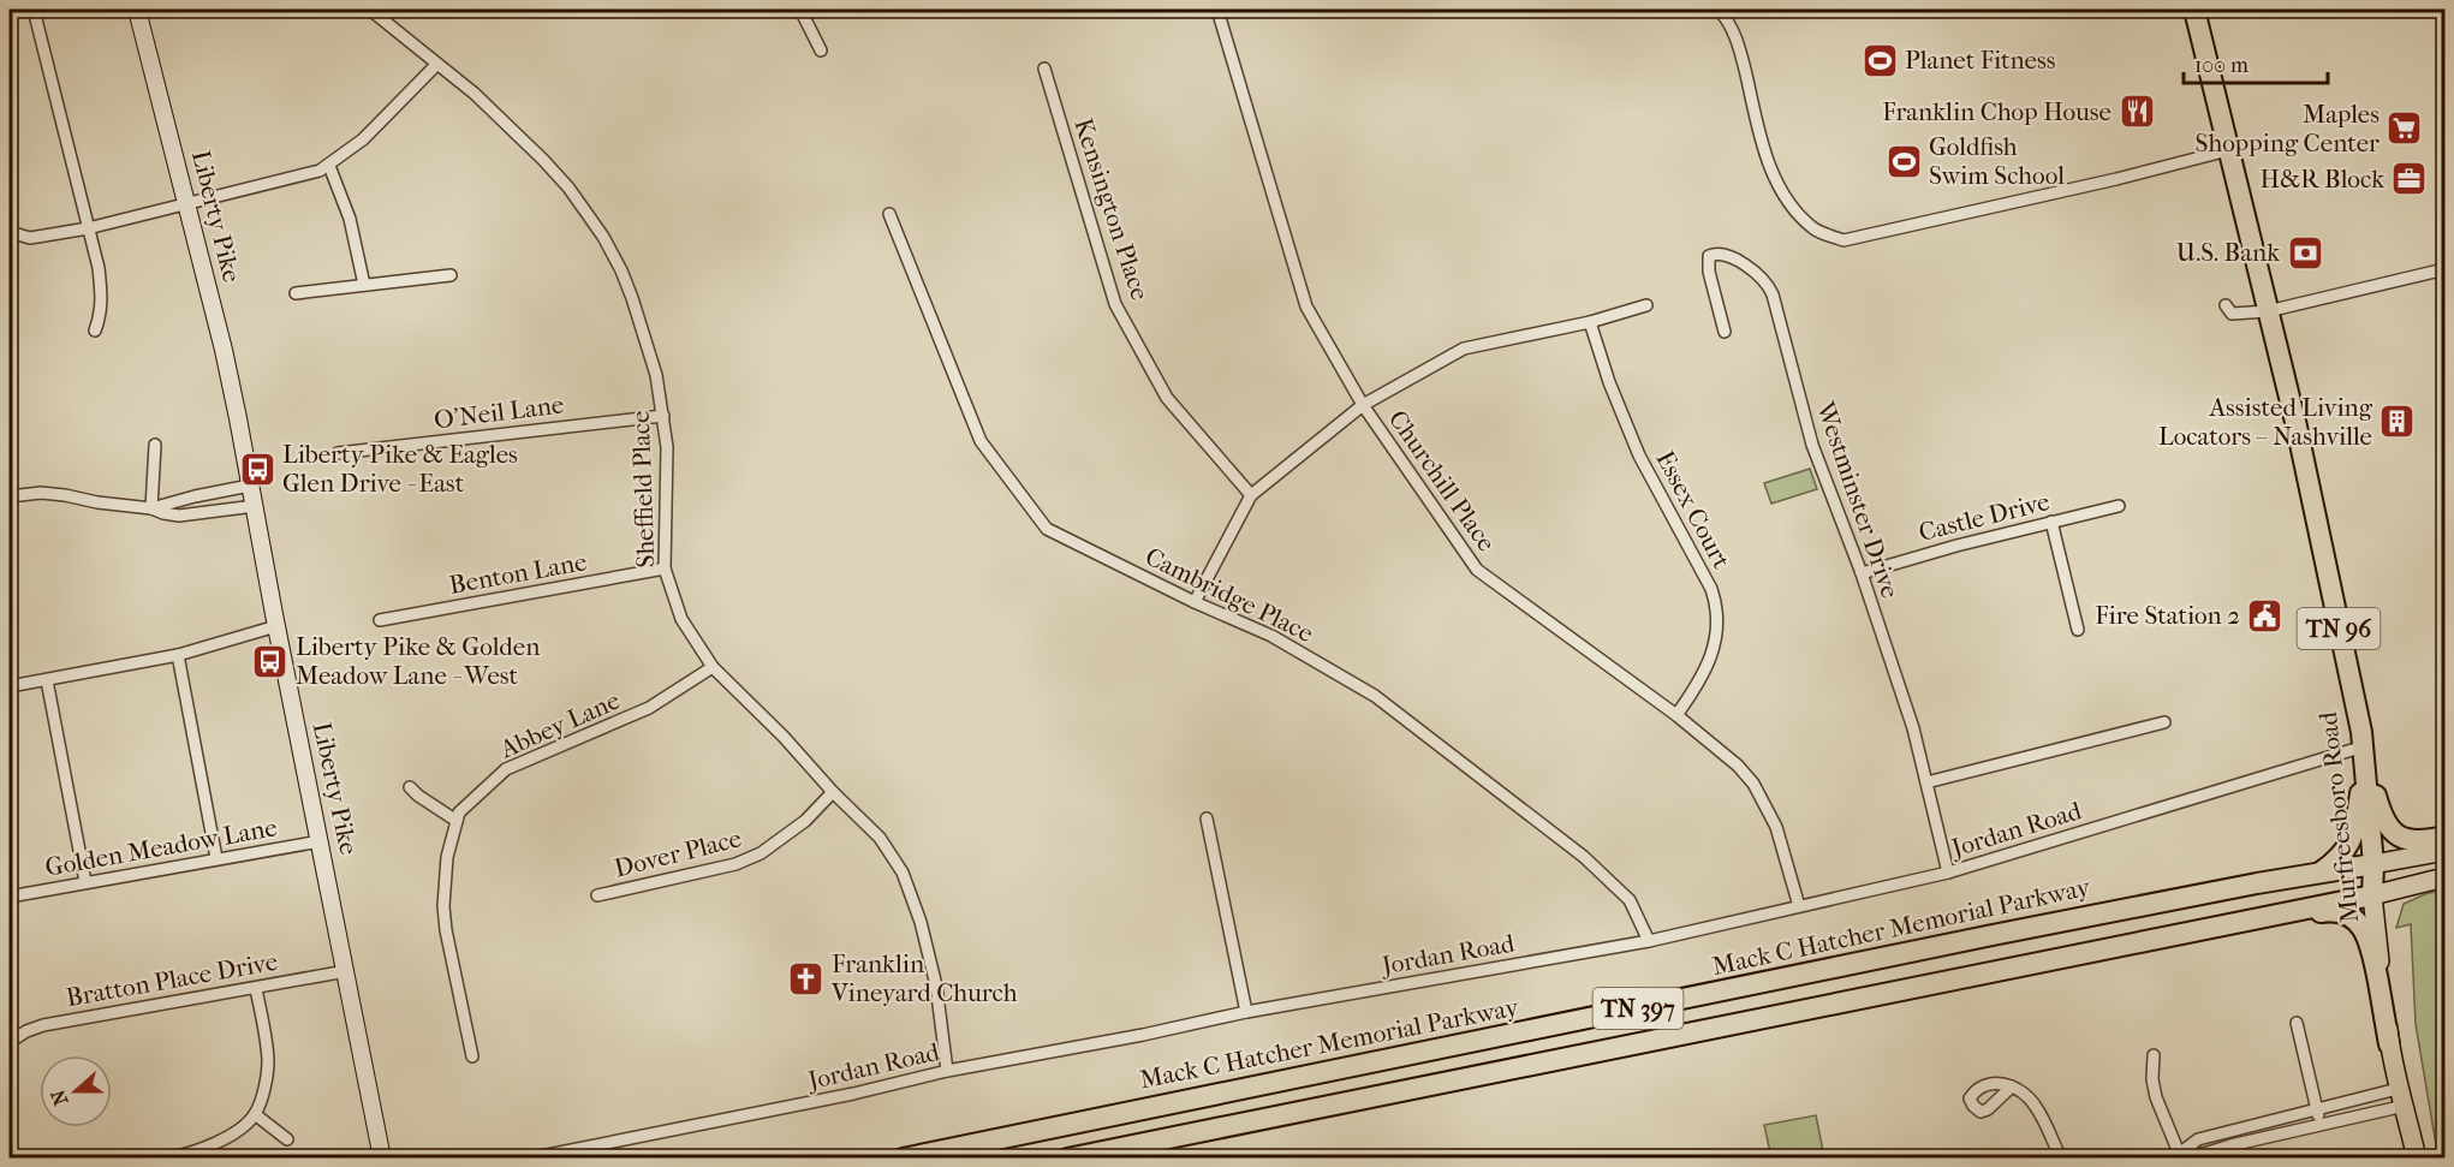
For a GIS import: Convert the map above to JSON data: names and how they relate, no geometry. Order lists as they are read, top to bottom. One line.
{"streets":{"highway":["TN 96","Murfreesboro Road","Mack C Hatcher Memorial Parkway","TN 397"],"street":["Kensington Place","Liberty Pike","O'Neil Lane","Churchill Place","Sheffield Place","Westminster Drive","Essex Court","Castle Drive","Benton Lane","Cambridge Place","Abbey Lane","Jordan Road","Golden Meadow Lane","Dover Place","Bratton Place Drive"]},"crossings":[["Liberty Pike","Golden Meadow Lane"],["Liberty Pike","Bratton Place Drive"],["O'Neil Lane","Sheffield Place"],["Churchill Place","Essex Court"],["Churchill Place","Jordan Road"],["Sheffield Place","Benton Lane"],["Sheffield Place","Abbey Lane"],["Sheffield Place","Jordan Road"],["Sheffield Place","Dover Place"],["Westminster Drive","Castle Drive"],["Westminster Drive","Jordan Road"],["Cambridge Place","Jordan Road"],["Murfreesboro Road","Jordan Road"],["Murfreesboro Road","Mack C Hatcher Memorial Parkway"],["Murfreesboro Road","TN 397"]],"places":{"sports":["Planet Fitness","Goldfish Swim School"],"restaurant":["Franklin Chop House"],"supermarket":["Maples Shopping Center"],"office":["H&R Block"],"bank":["U.S. Bank"],"building":["Assisted Living Locators – Nashville"],"bus stop":["Liberty Pike & Eagles Glen Drive - East","Liberty Pike & Golden Meadow Lane - West"],"public building":["Fire Station 2"],"church":["Franklin Vineyard Church"]},"scale_bar":"100 m","north":"left"}
